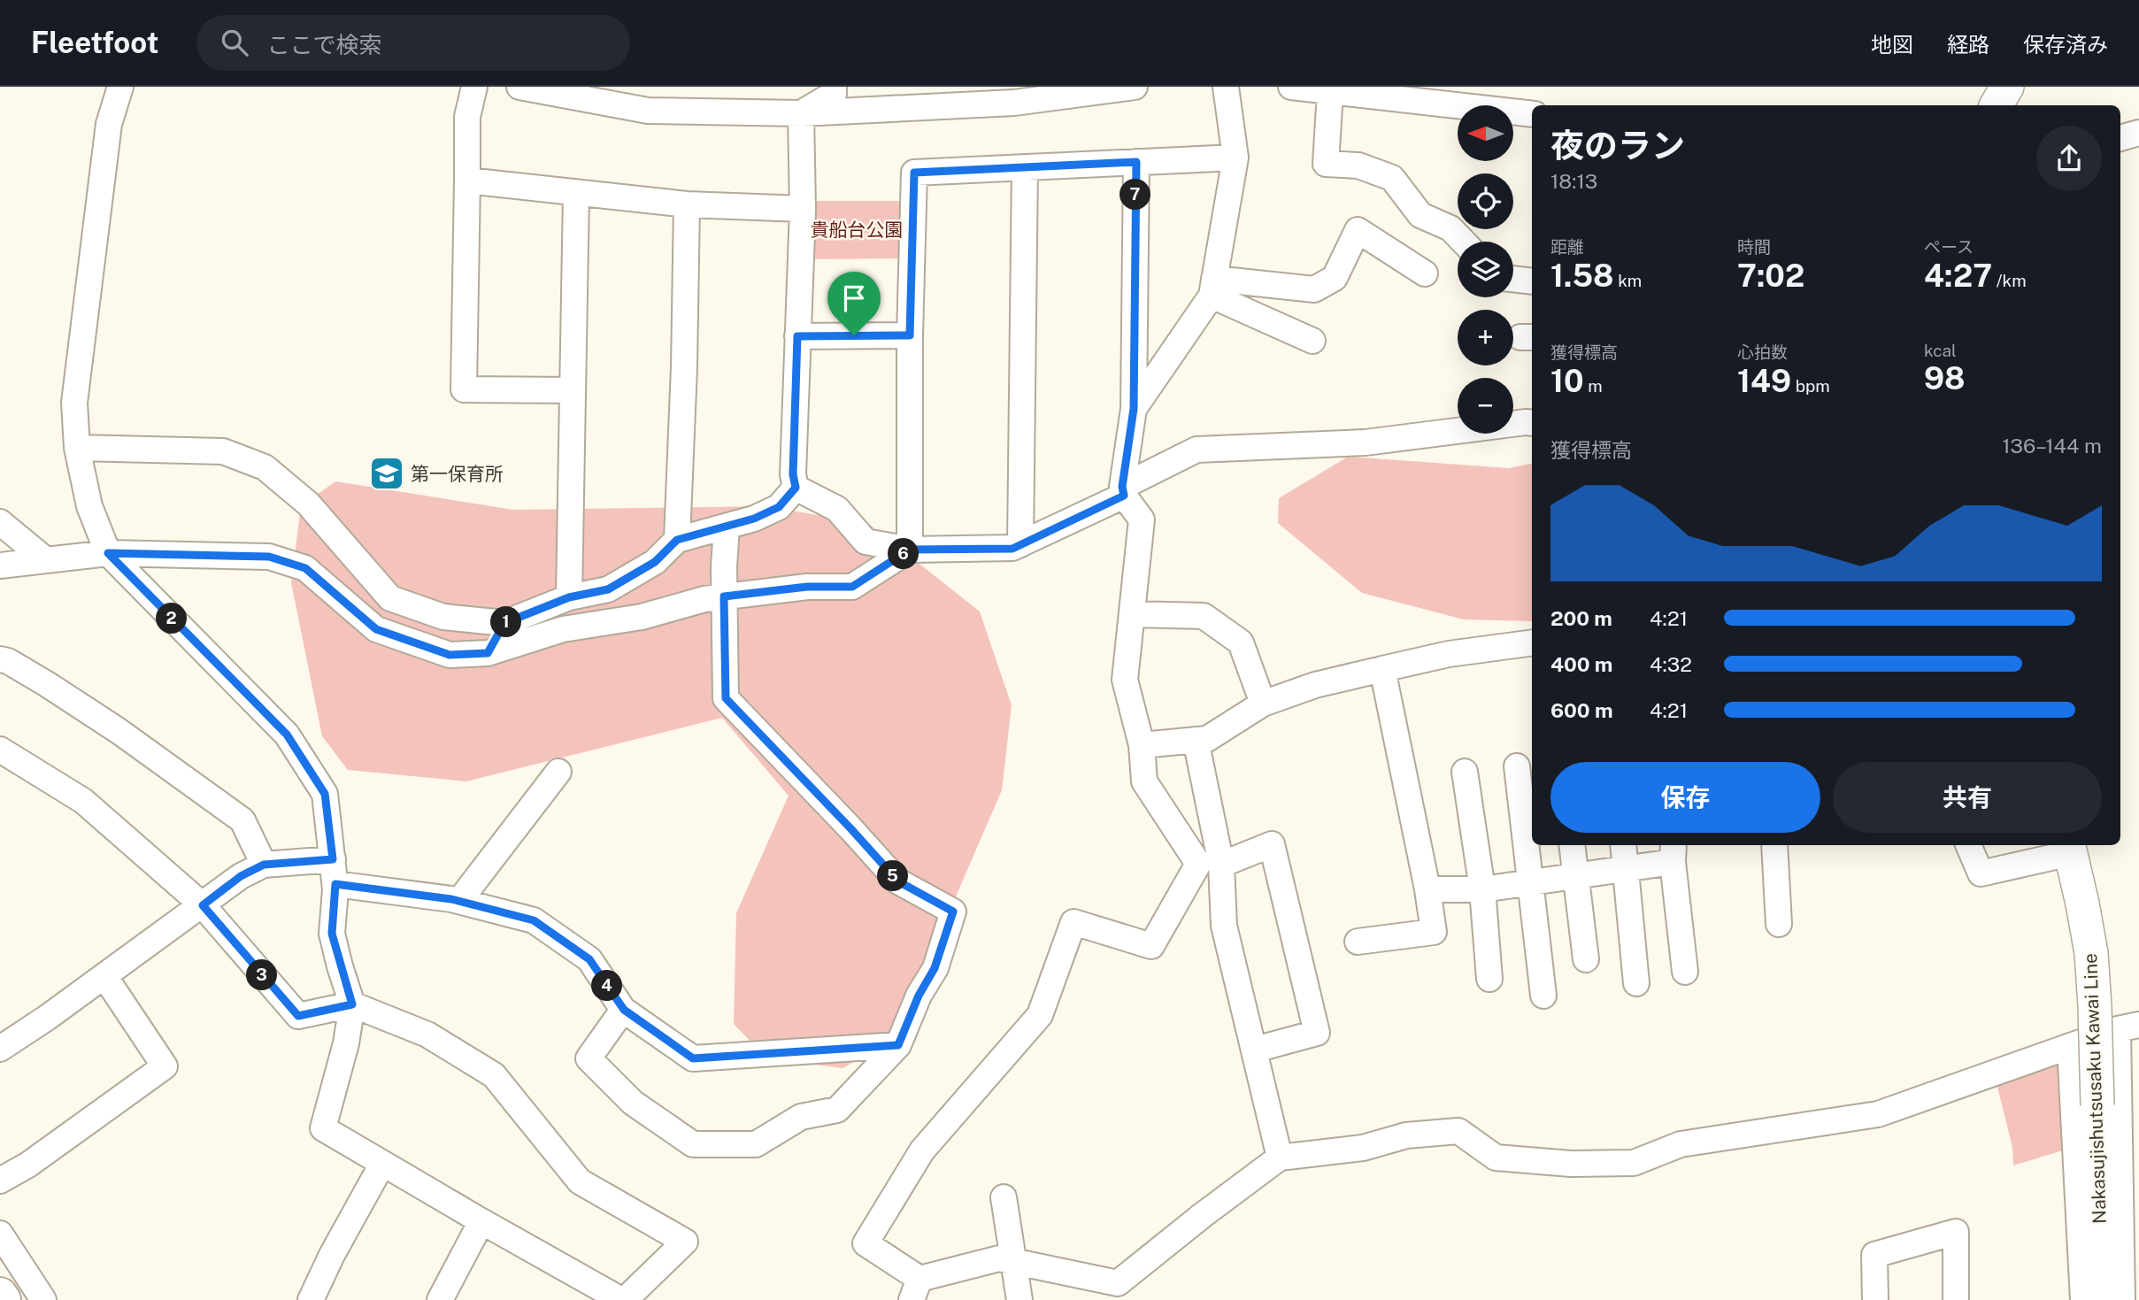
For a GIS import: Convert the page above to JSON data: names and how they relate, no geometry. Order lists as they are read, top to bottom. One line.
{"streets":{"main road":["Nakasujishutsusaku Kawai Line"]},"parks":["貴船台公園"],"places":{"school or university":["第一保育所"]},"north":"left","page":{"header":"Fleetfoot","search":"ここで検索","nav":["地図","経路","保存済み"],"map_buttons":["+","−"],"heading":["夜のラン","18:13"],"pins":["7","6","2","1","5","3","4"],"stats":[["距離","1.58 km"],["時間","7:02"],["ペース","4:27 /km"],["獲得標高","10 m"],["心拍数","149 bpm"],["kcal","98"]],"chart":["獲得標高","136–144 m"],"list":[{"name":"200 m","note":"4:21"},{"name":"400 m","note":"4:32"},{"name":"600 m","note":"4:21"}],"buttons":["保存","共有"]}}
